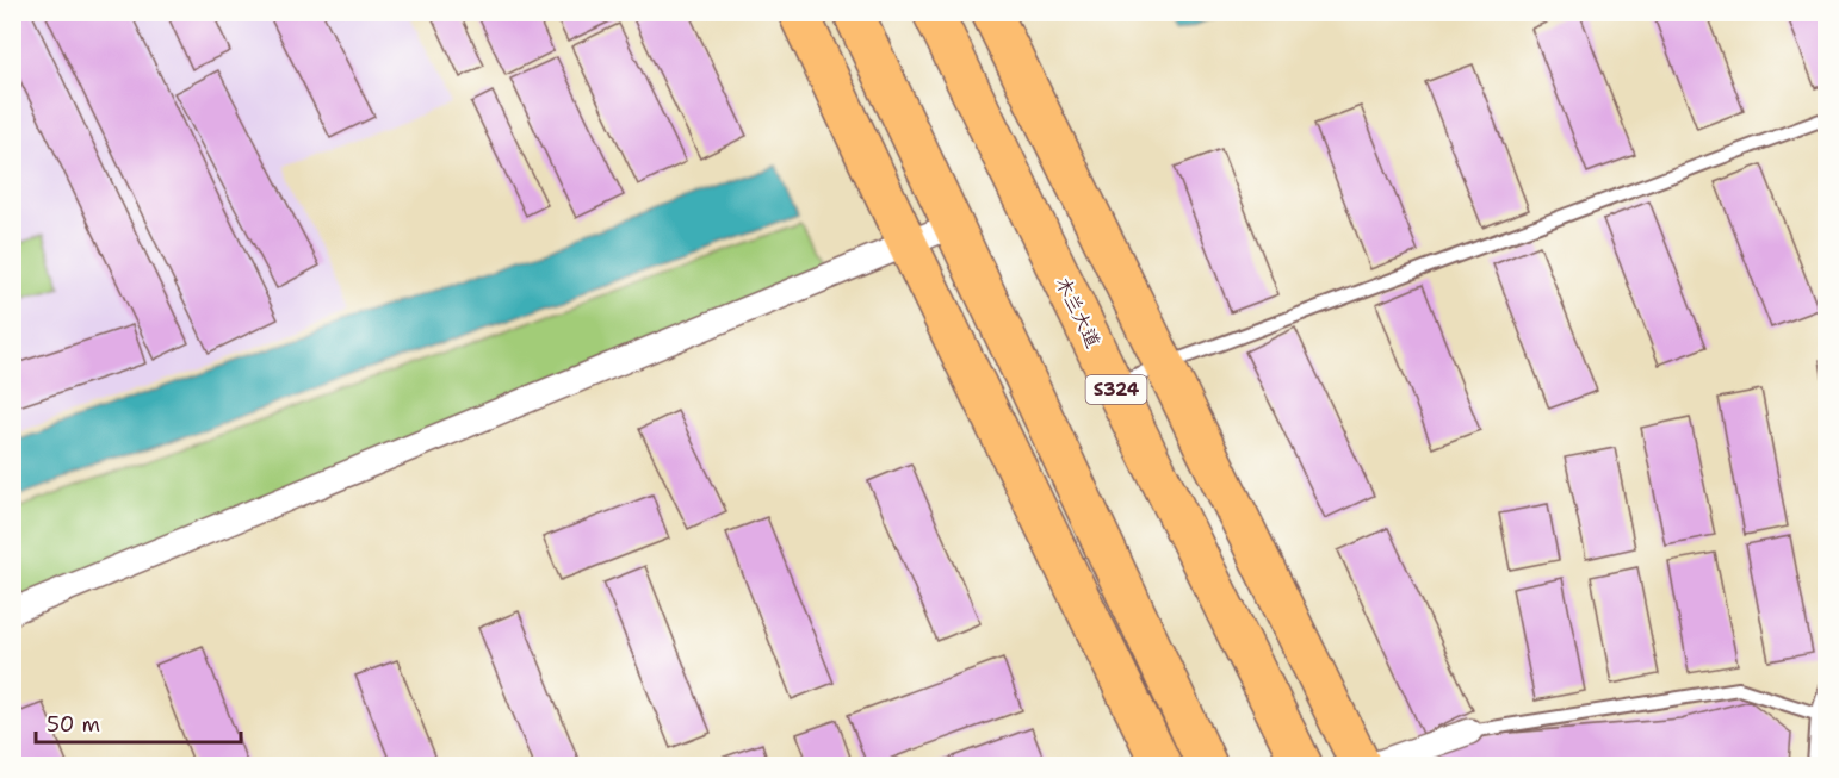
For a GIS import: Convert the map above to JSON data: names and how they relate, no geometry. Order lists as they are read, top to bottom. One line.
{"streets":{"main road":["木兰大道","S324"]},"scale_bar":"50 m"}
